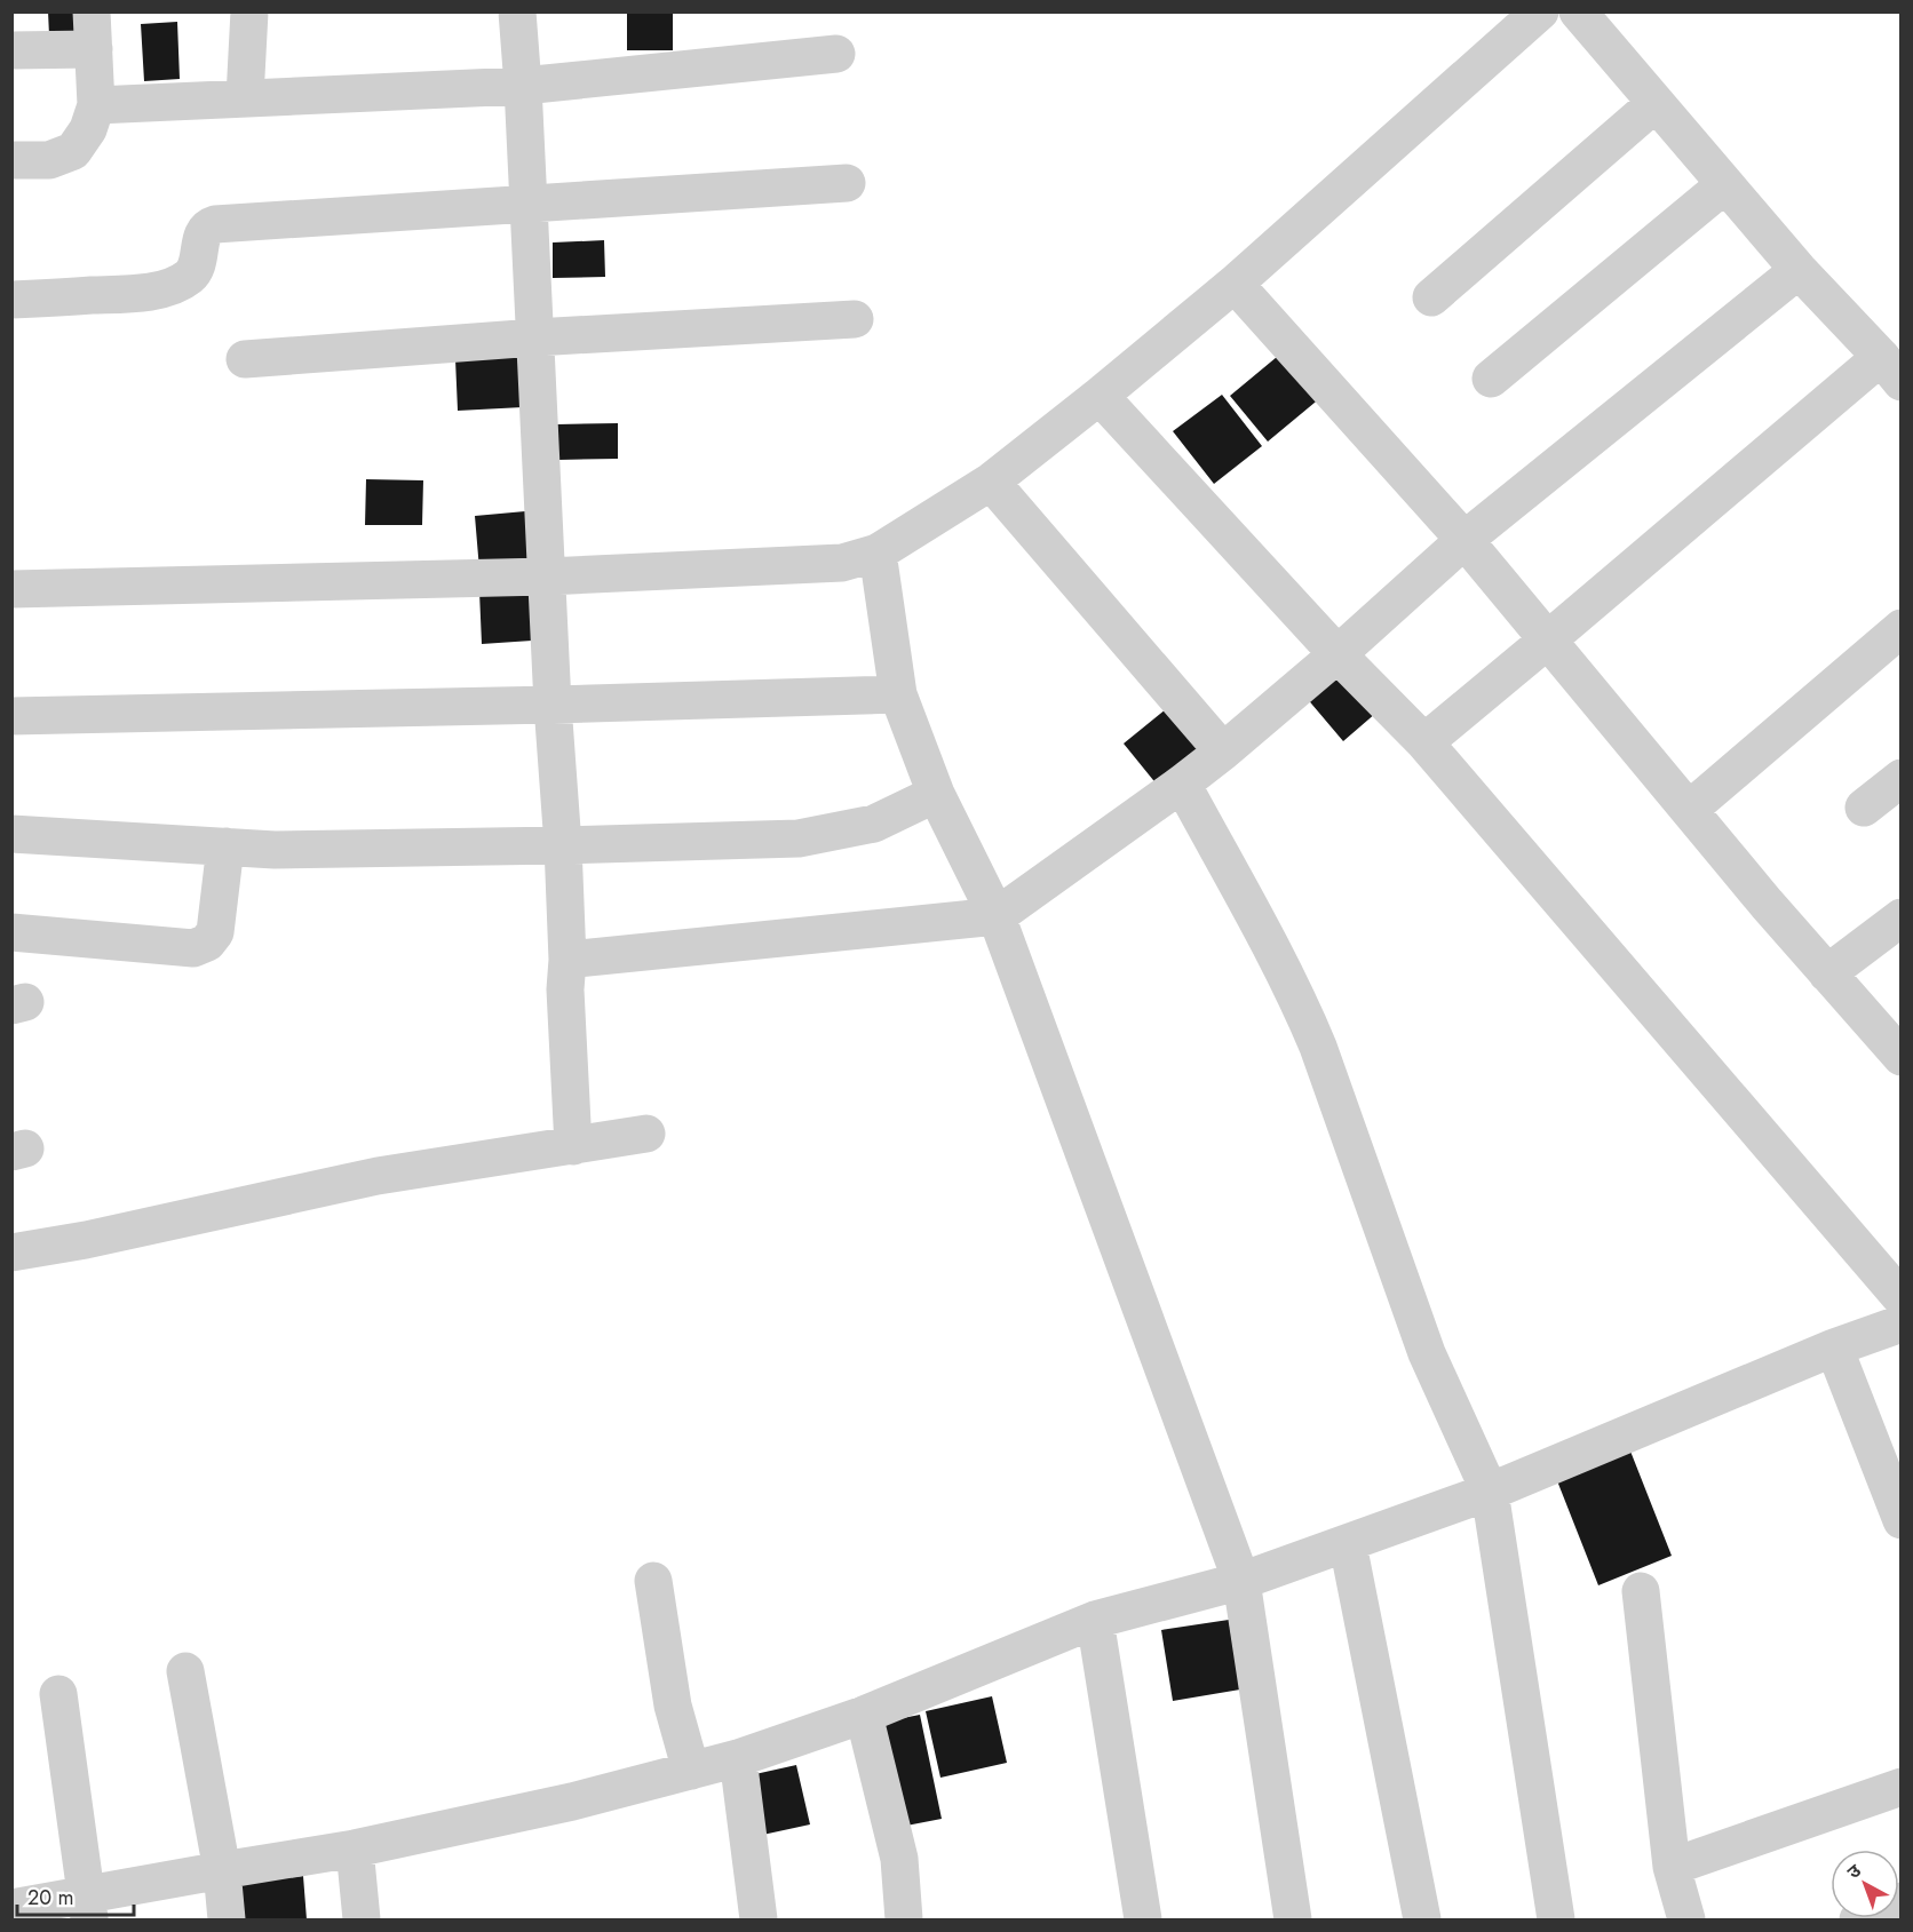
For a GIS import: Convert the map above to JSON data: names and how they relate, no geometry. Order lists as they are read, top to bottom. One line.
{"scale_bar":"20 m","north":"top left"}
